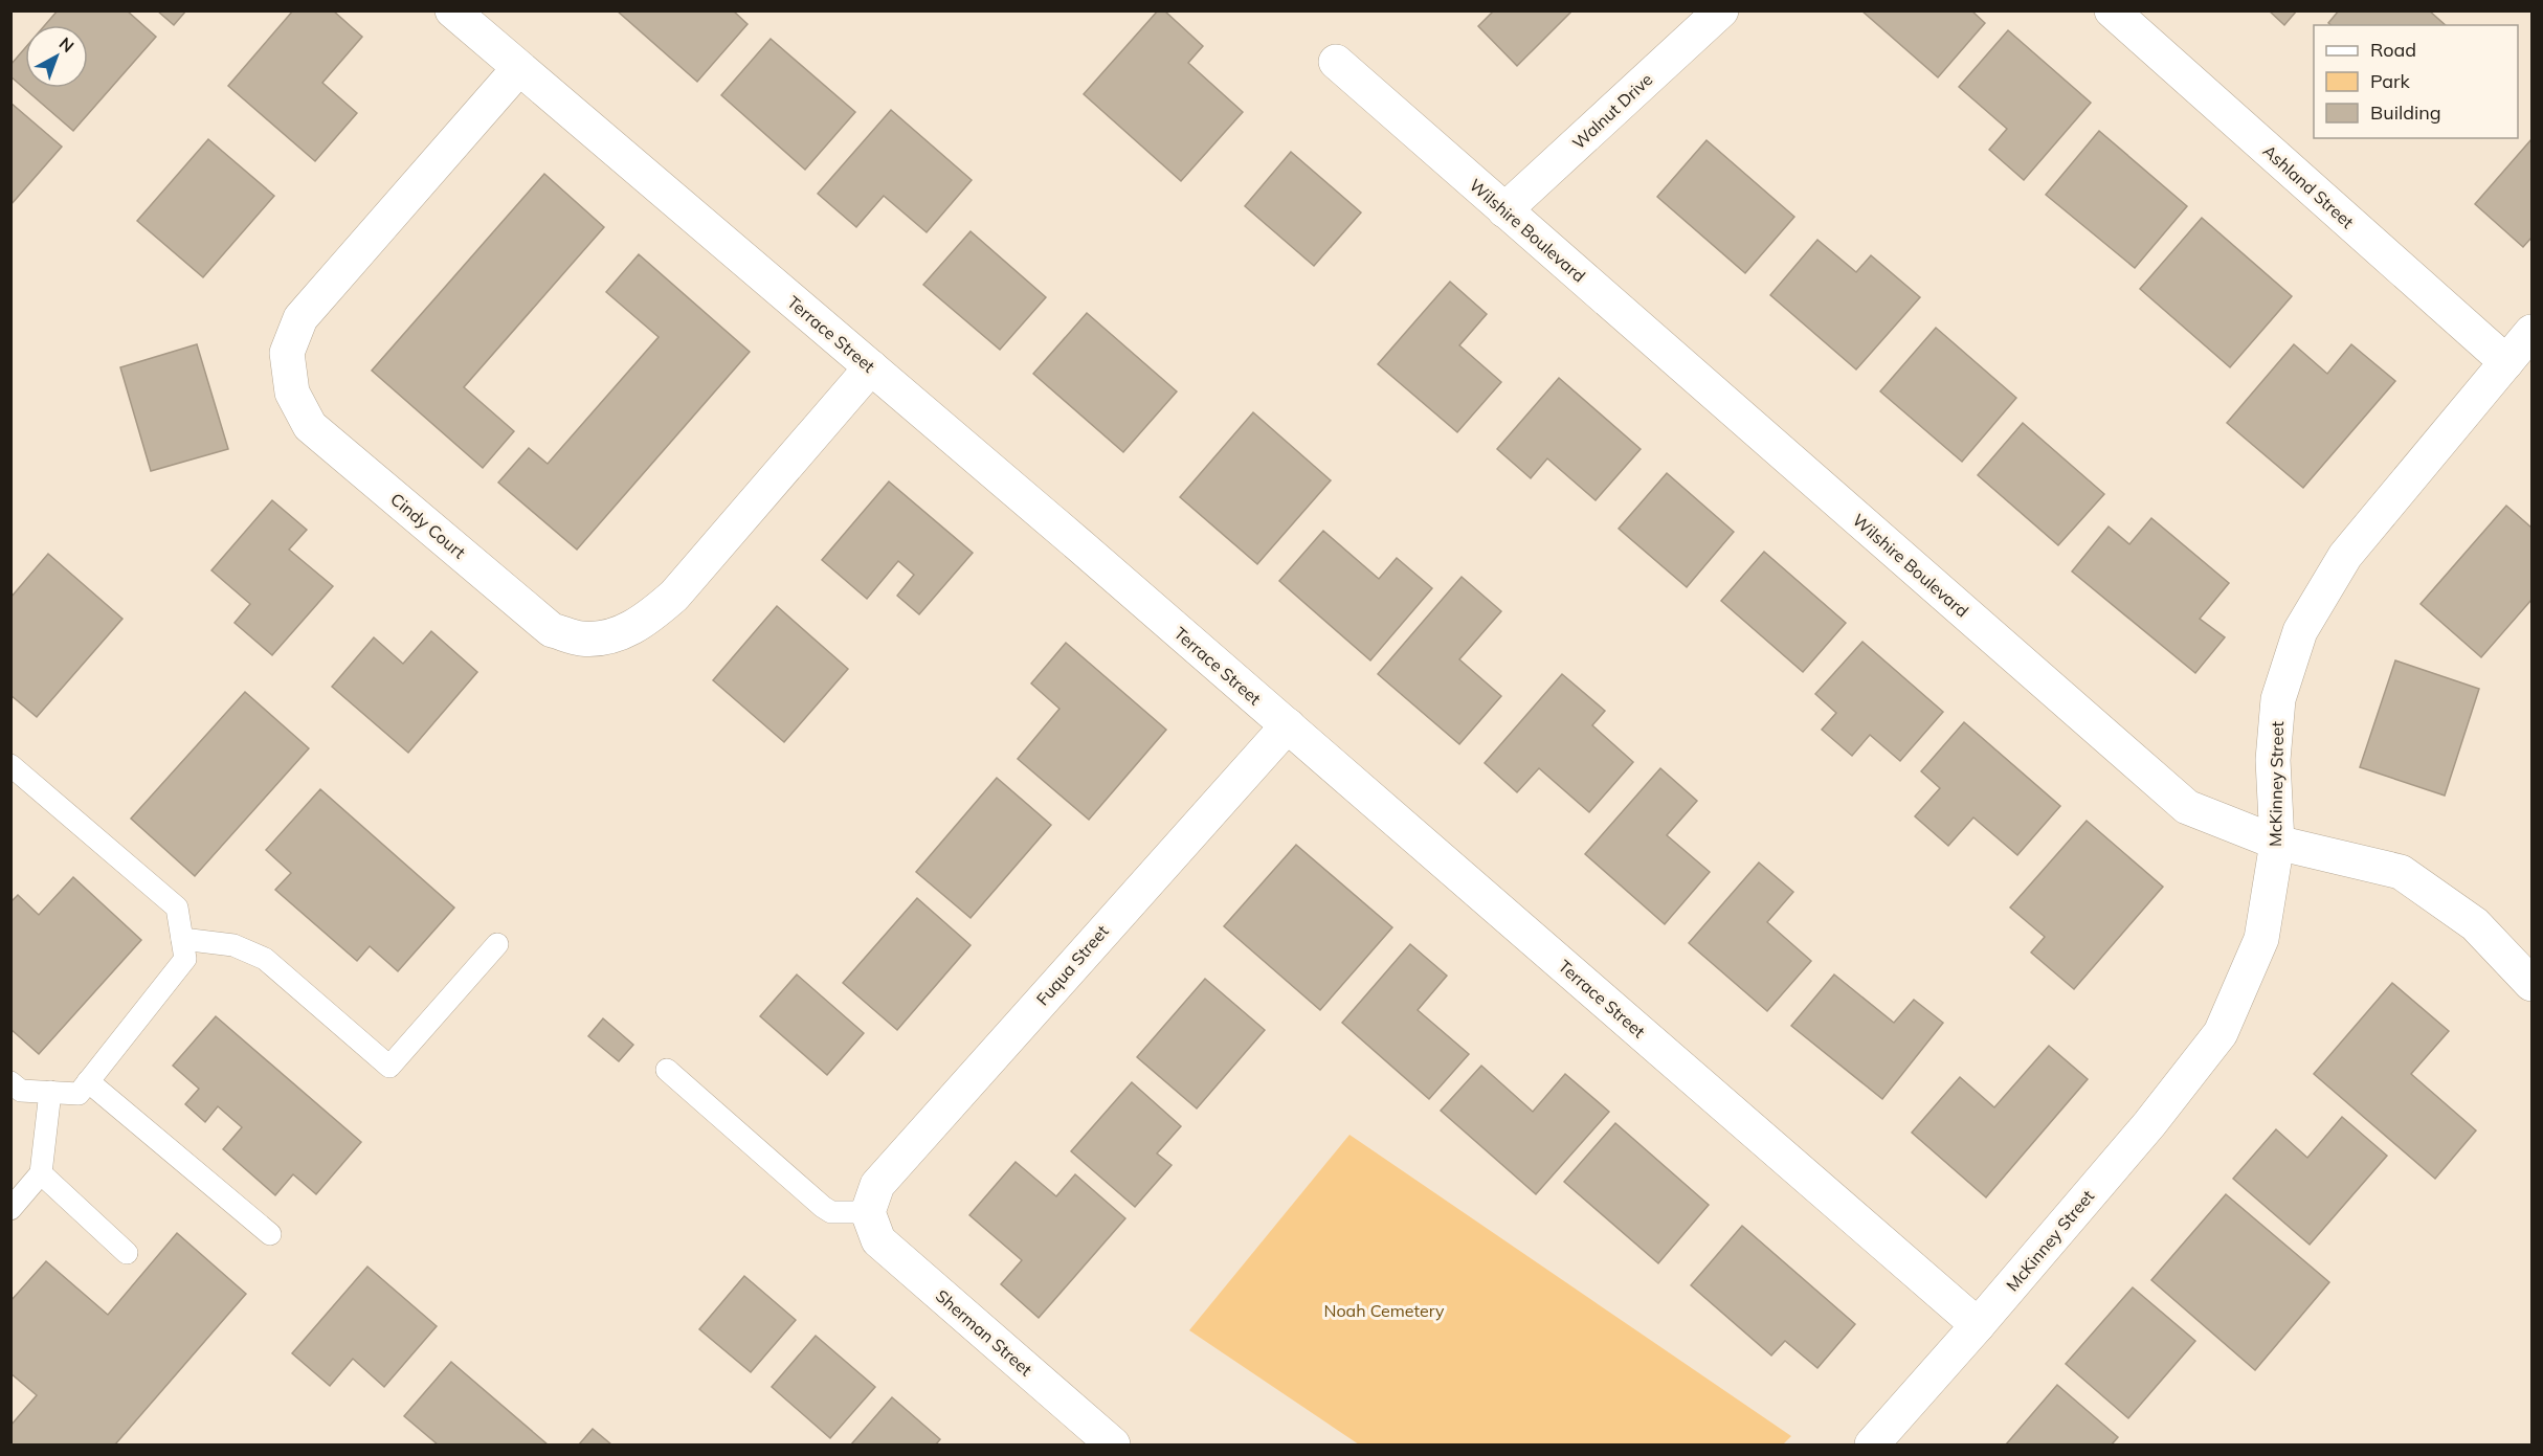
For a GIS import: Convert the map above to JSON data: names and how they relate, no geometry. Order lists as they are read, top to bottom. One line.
{"streets":{"street":["Walnut Drive","Ashland Street","Wilshire Boulevard","Terrace Street","Cindy Court","McKinney Street","Fuqua Street","Sherman Street"]},"crossings":[["Walnut Drive","Wilshire Boulevard"],["Ashland Street","McKinney Street"],["Wilshire Boulevard","McKinney Street"],["Terrace Street","Cindy Court"],["Terrace Street","McKinney Street"],["Terrace Street","Fuqua Street"],["Fuqua Street","Sherman Street"]],"parks":["Noah Cemetery"],"legend":["Road","Park","Building"],"north":"top right"}
